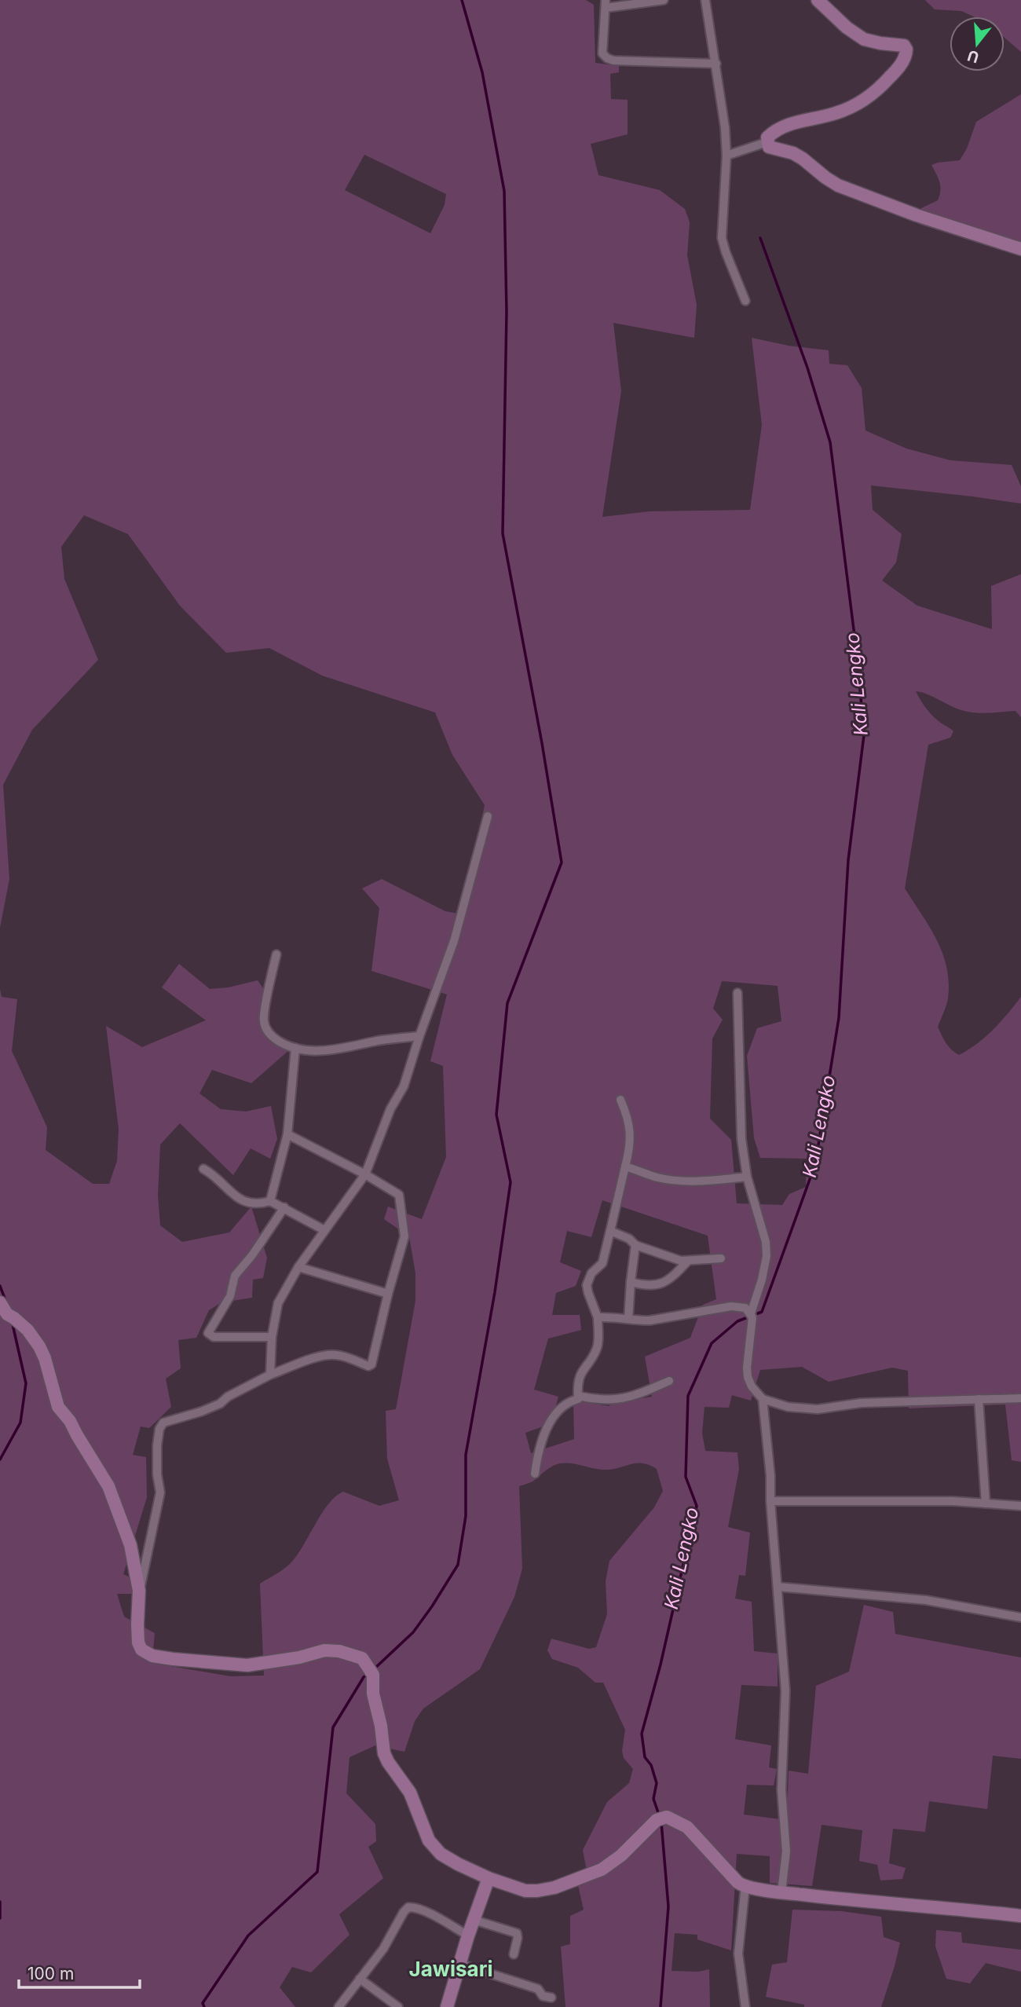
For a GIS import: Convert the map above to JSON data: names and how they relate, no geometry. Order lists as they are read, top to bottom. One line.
{"districts":["Jawisari"],"water":["Kali Lengko"],"scale_bar":"100 m","north":"bottom"}
